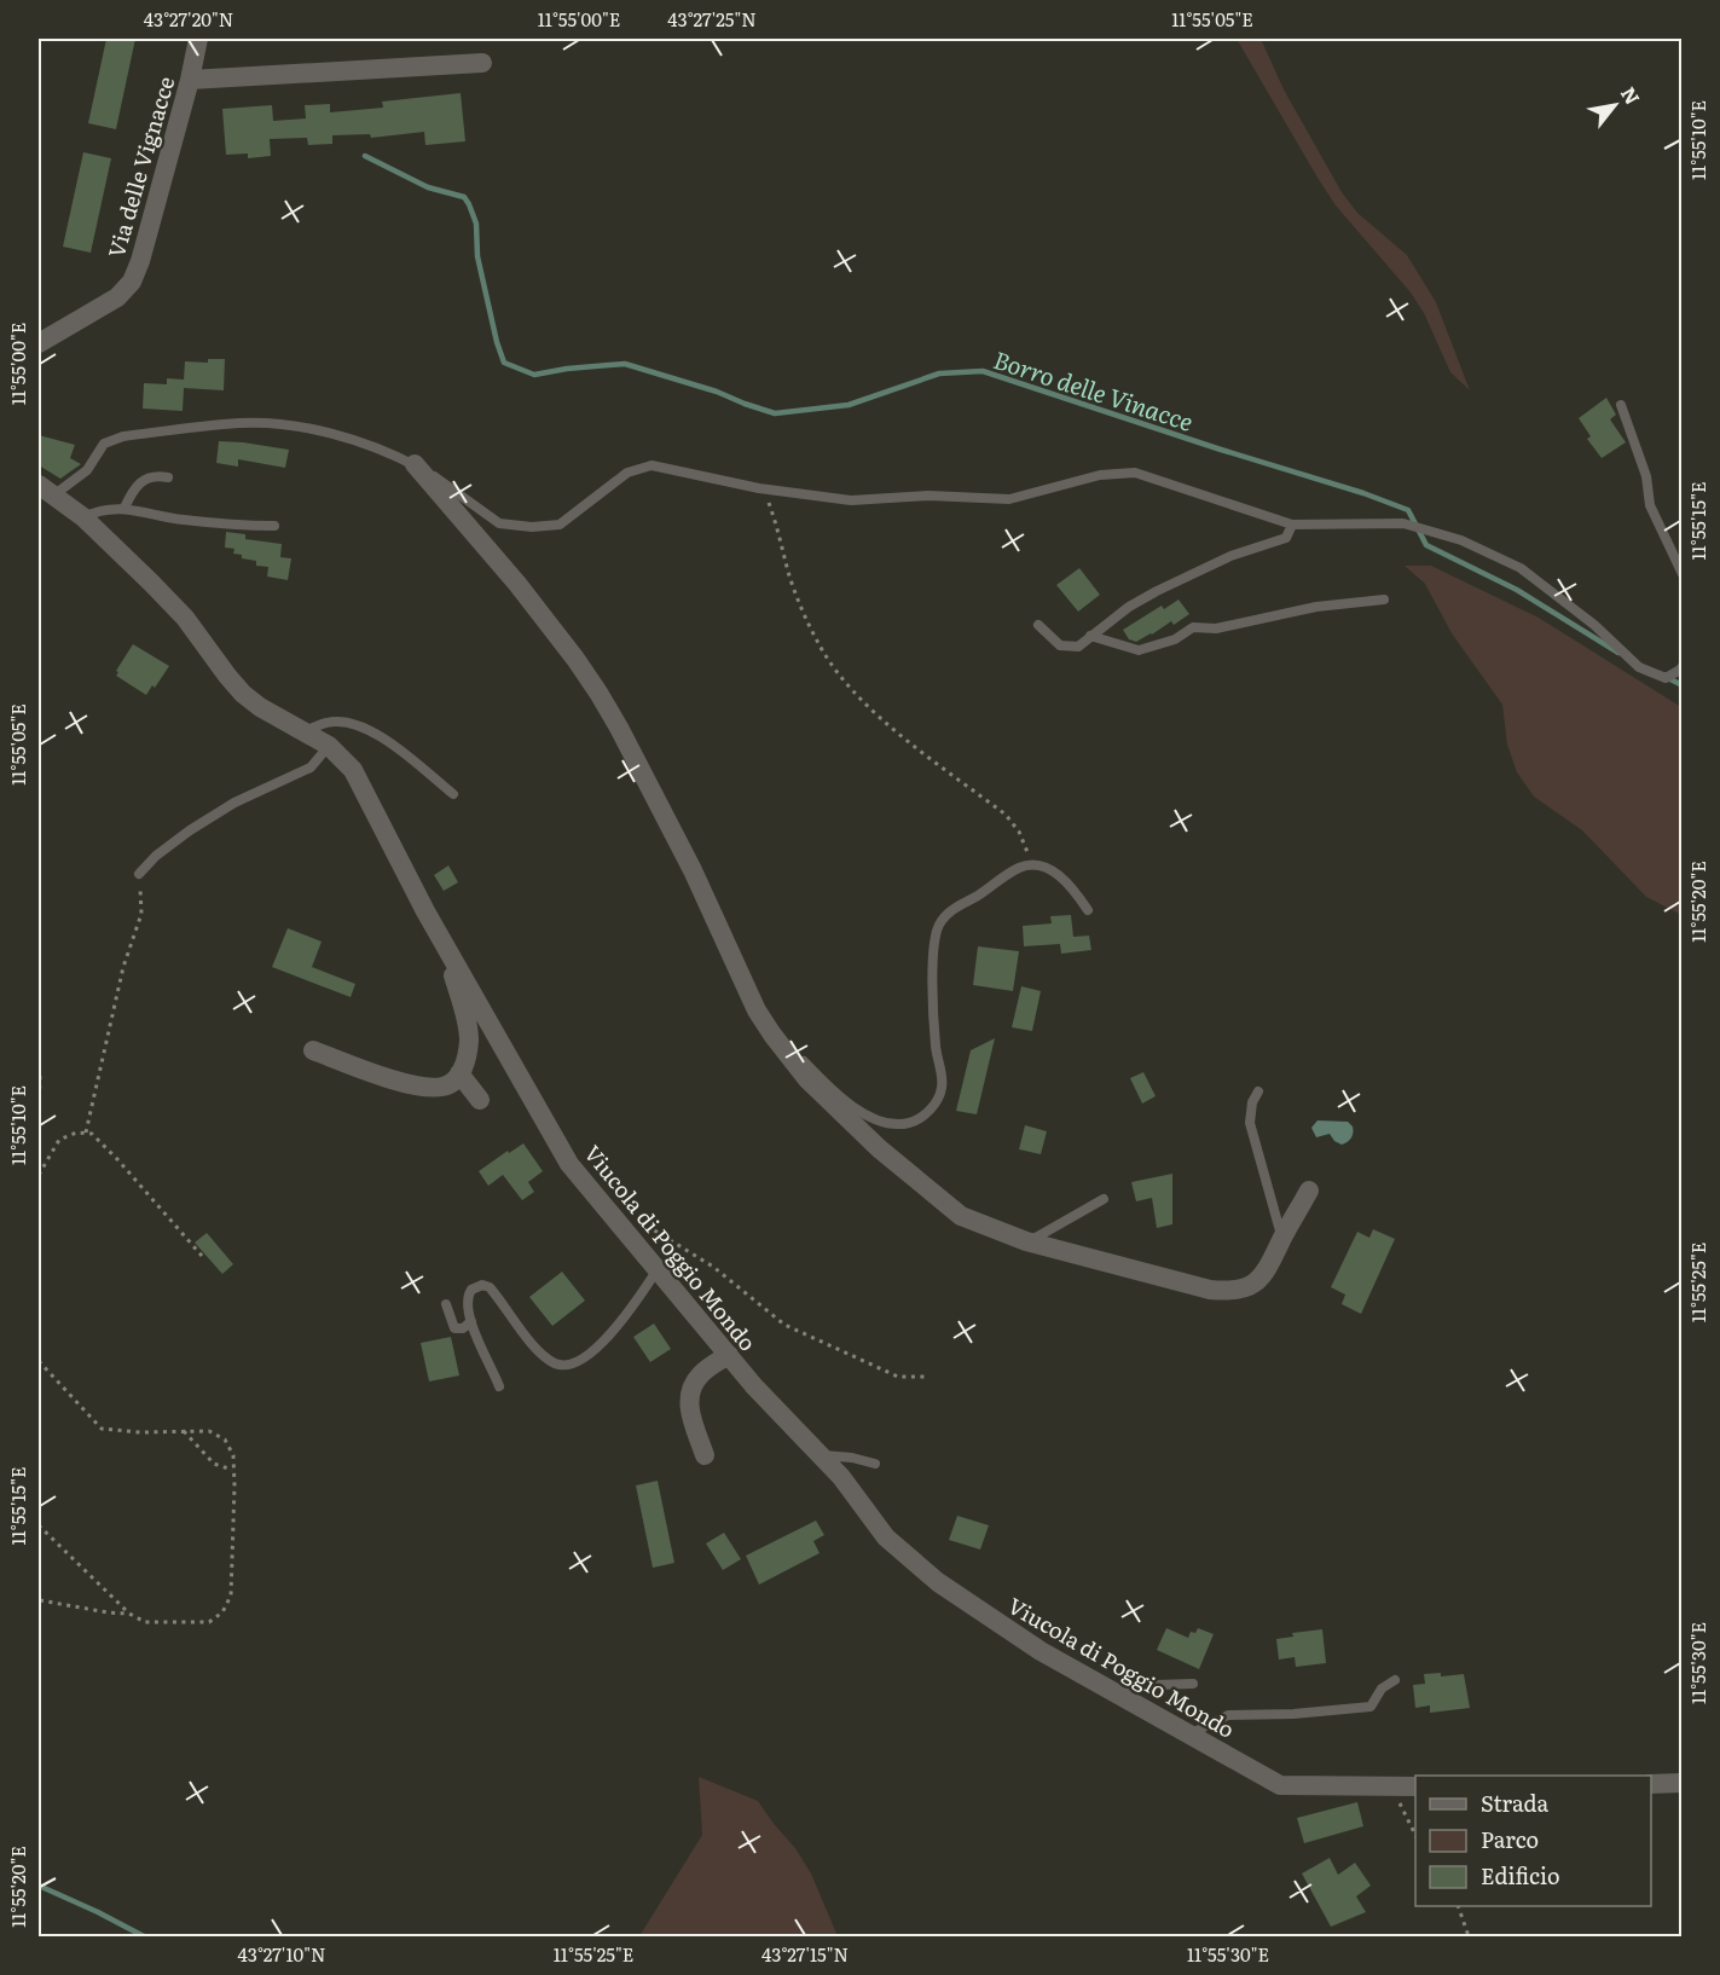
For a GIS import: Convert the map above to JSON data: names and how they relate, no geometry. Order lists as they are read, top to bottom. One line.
{"streets":{"street":["Via delle Vignacce","Viucola di Poggio Mondo"]},"water":["Borro delle Vinacce"],"legend":["Strada","Parco","Edificio"],"north":"top right","coordinates":["43°27'20\"N","11°55'00\"E","43°27'25\"N","11°55'05\"E","11°55'10\"E","11°55'15\"E","11°55'20\"E","11°55'25\"E","11°55'30\"E","43°27'10\"N","43°27'15\"N"]}
